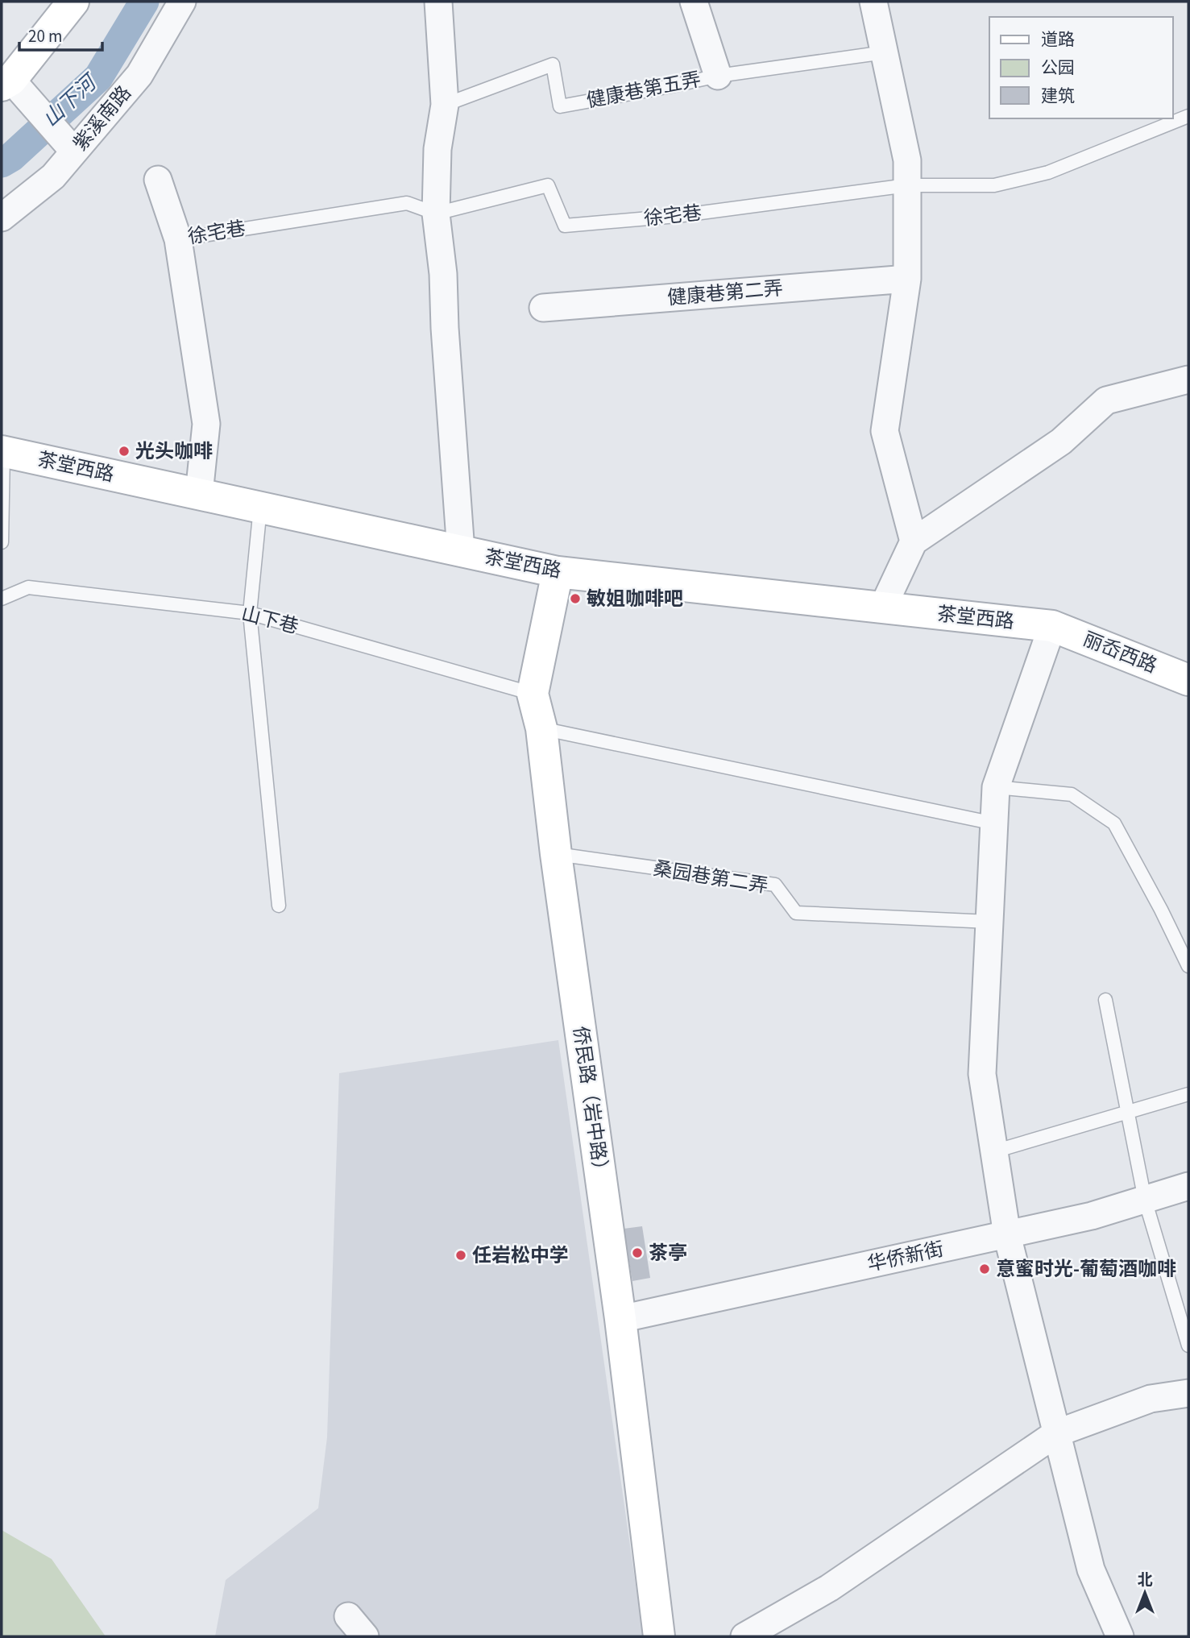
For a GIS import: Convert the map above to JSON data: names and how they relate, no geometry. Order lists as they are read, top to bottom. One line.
{"streets":{"street":["紫溪南路","健康巷第二弄","茶堂西路","丽岙西路","侨民路（岩中路）","华侨新街"],"lane":["健康巷第五弄","徐宅巷","山下巷","桑园巷第二弄"]},"crossings":[["茶堂西路","丽岙西路"],["茶堂西路","侨民路（岩中路）"],["山下巷","侨民路（岩中路）"],["桑园巷第二弄","侨民路（岩中路）"],["侨民路（岩中路）","华侨新街"]],"water":["山下河"],"places":["光头咖啡","敏姐咖啡吧","茶亭","任岩松中学","意蜜时光-葡萄酒咖啡"],"legend":["道路","公园","建筑"],"scale_bar":"20 m","north":"top"}
